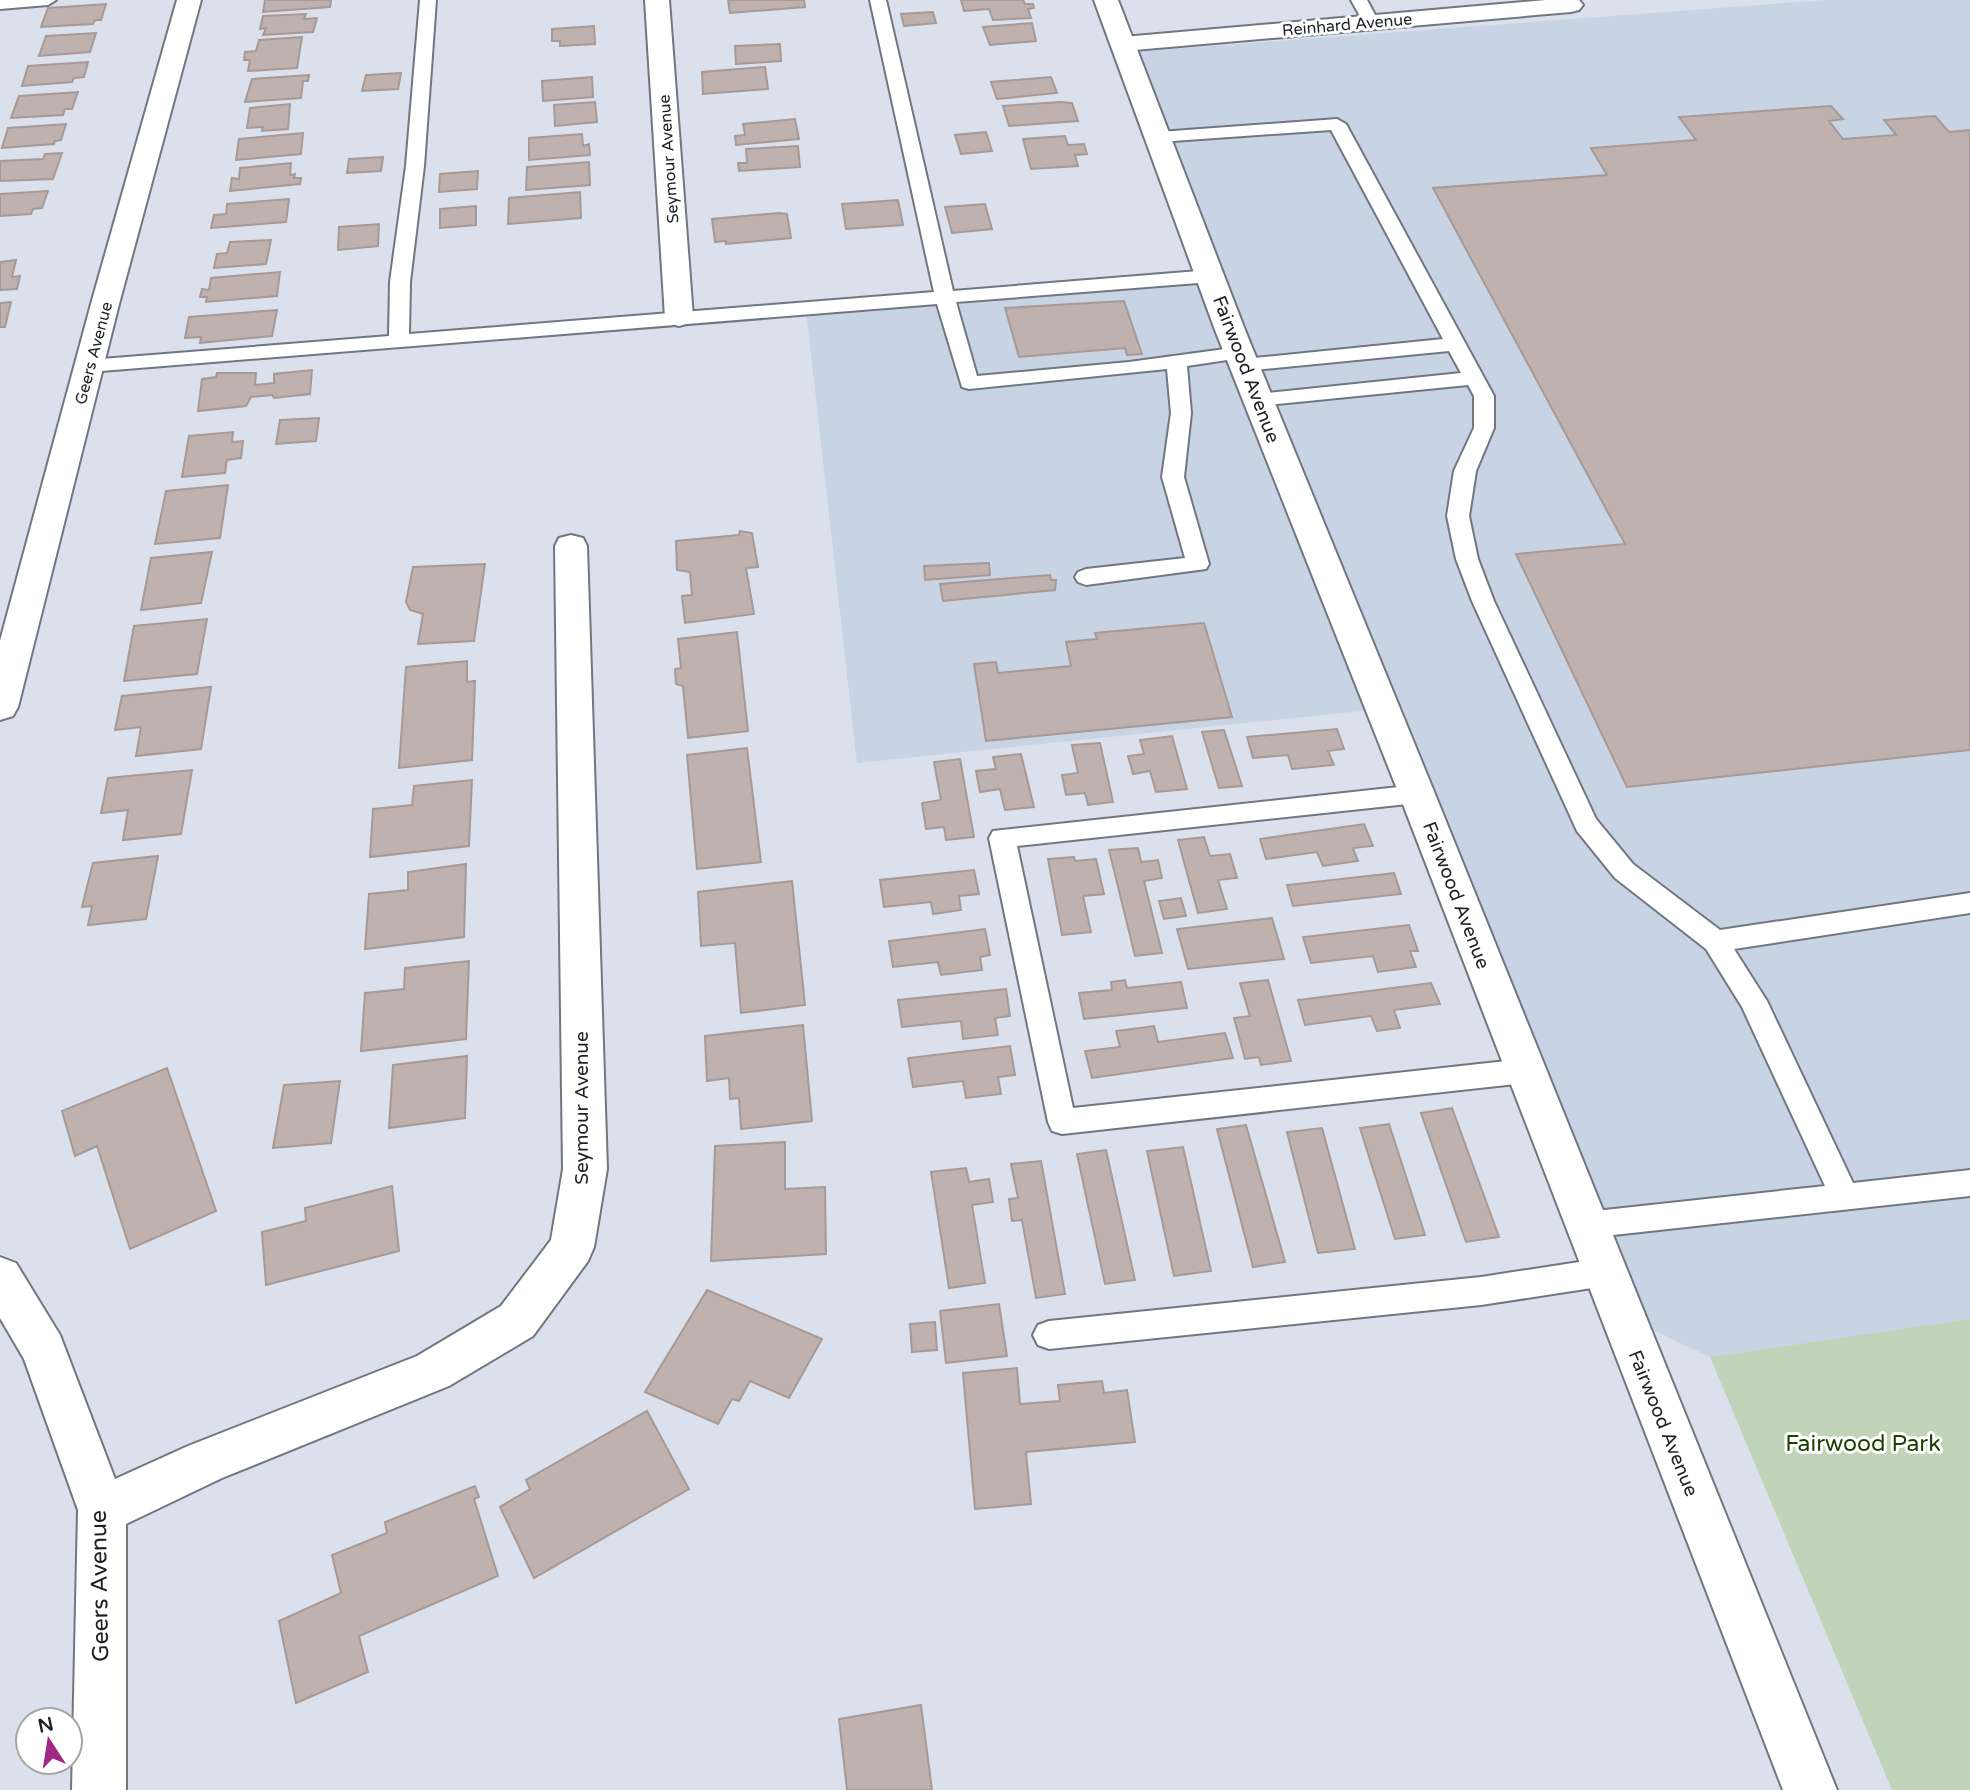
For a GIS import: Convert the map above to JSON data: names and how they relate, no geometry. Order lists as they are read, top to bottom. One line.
{"streets":{"street":["Reinhard Avenue","Seymour Avenue","Geers Avenue","Fairwood Avenue"]},"crossings":[["Reinhard Avenue","Fairwood Avenue"],["Seymour Avenue","Geers Avenue"]],"parks":["Fairwood Park"],"north":"top"}
